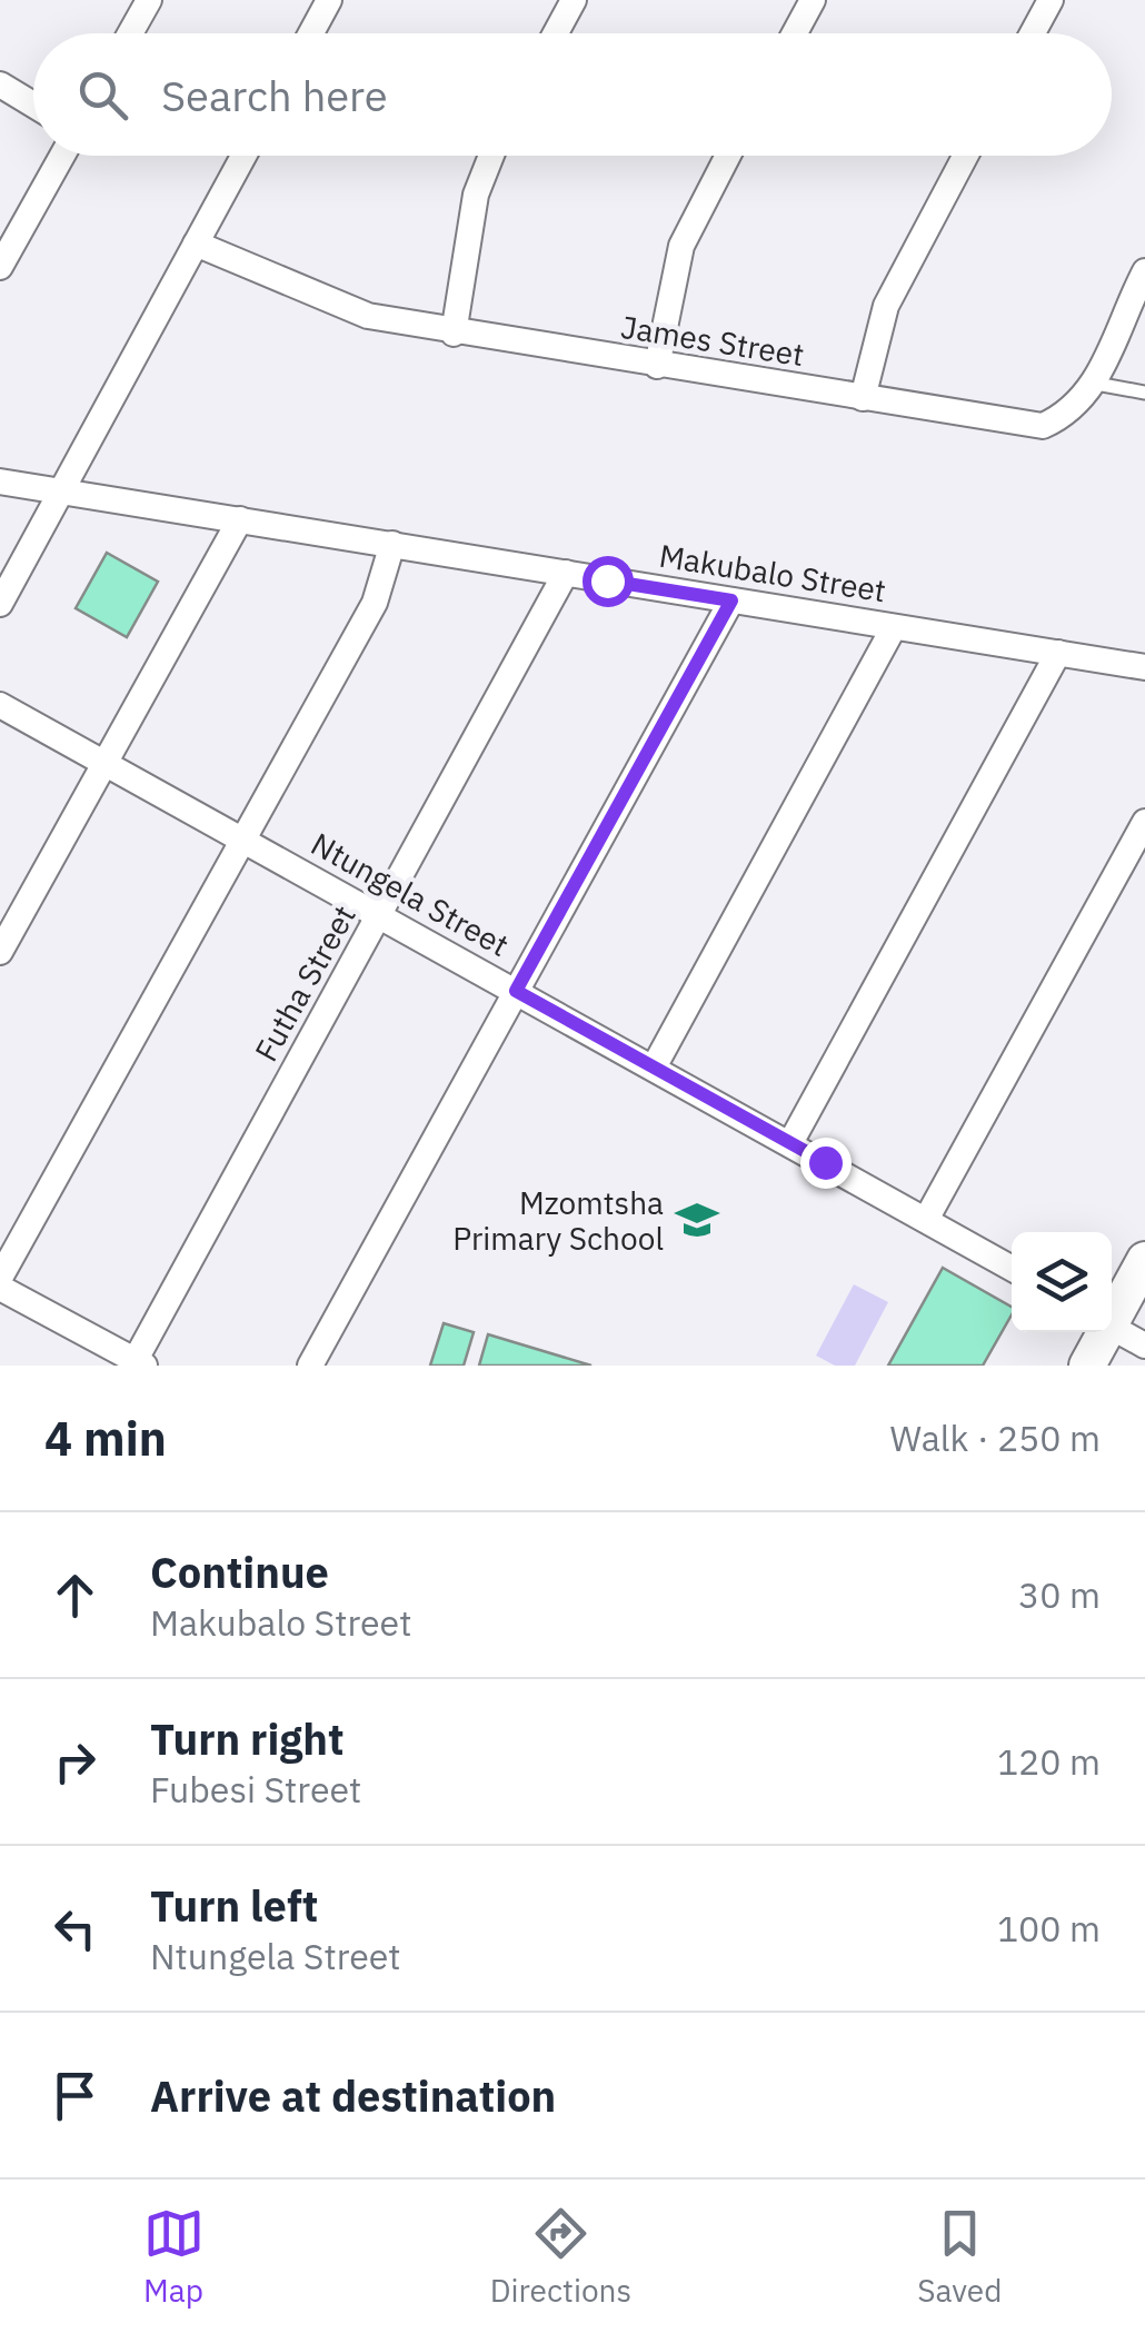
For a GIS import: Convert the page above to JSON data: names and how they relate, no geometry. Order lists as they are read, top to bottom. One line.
{"streets":{"street":["James Street","Makubalo Street","Ntungela Street","Futha Street"]},"crossings":[["Makubalo Street","Futha Street"],["Ntungela Street","Futha Street"]],"places":{"school or university":["Mzomtsha Primary School"]},"page":{"search":"Search here","heading":["4 min","Walk · 250 m"],"list":[["Continue","Makubalo Street","30 m"],["Turn right","Fubesi Street","120 m"],["Turn left","Ntungela Street","100 m"],"Arrive at destination"],"nav":["Map","Directions","Saved"]}}
